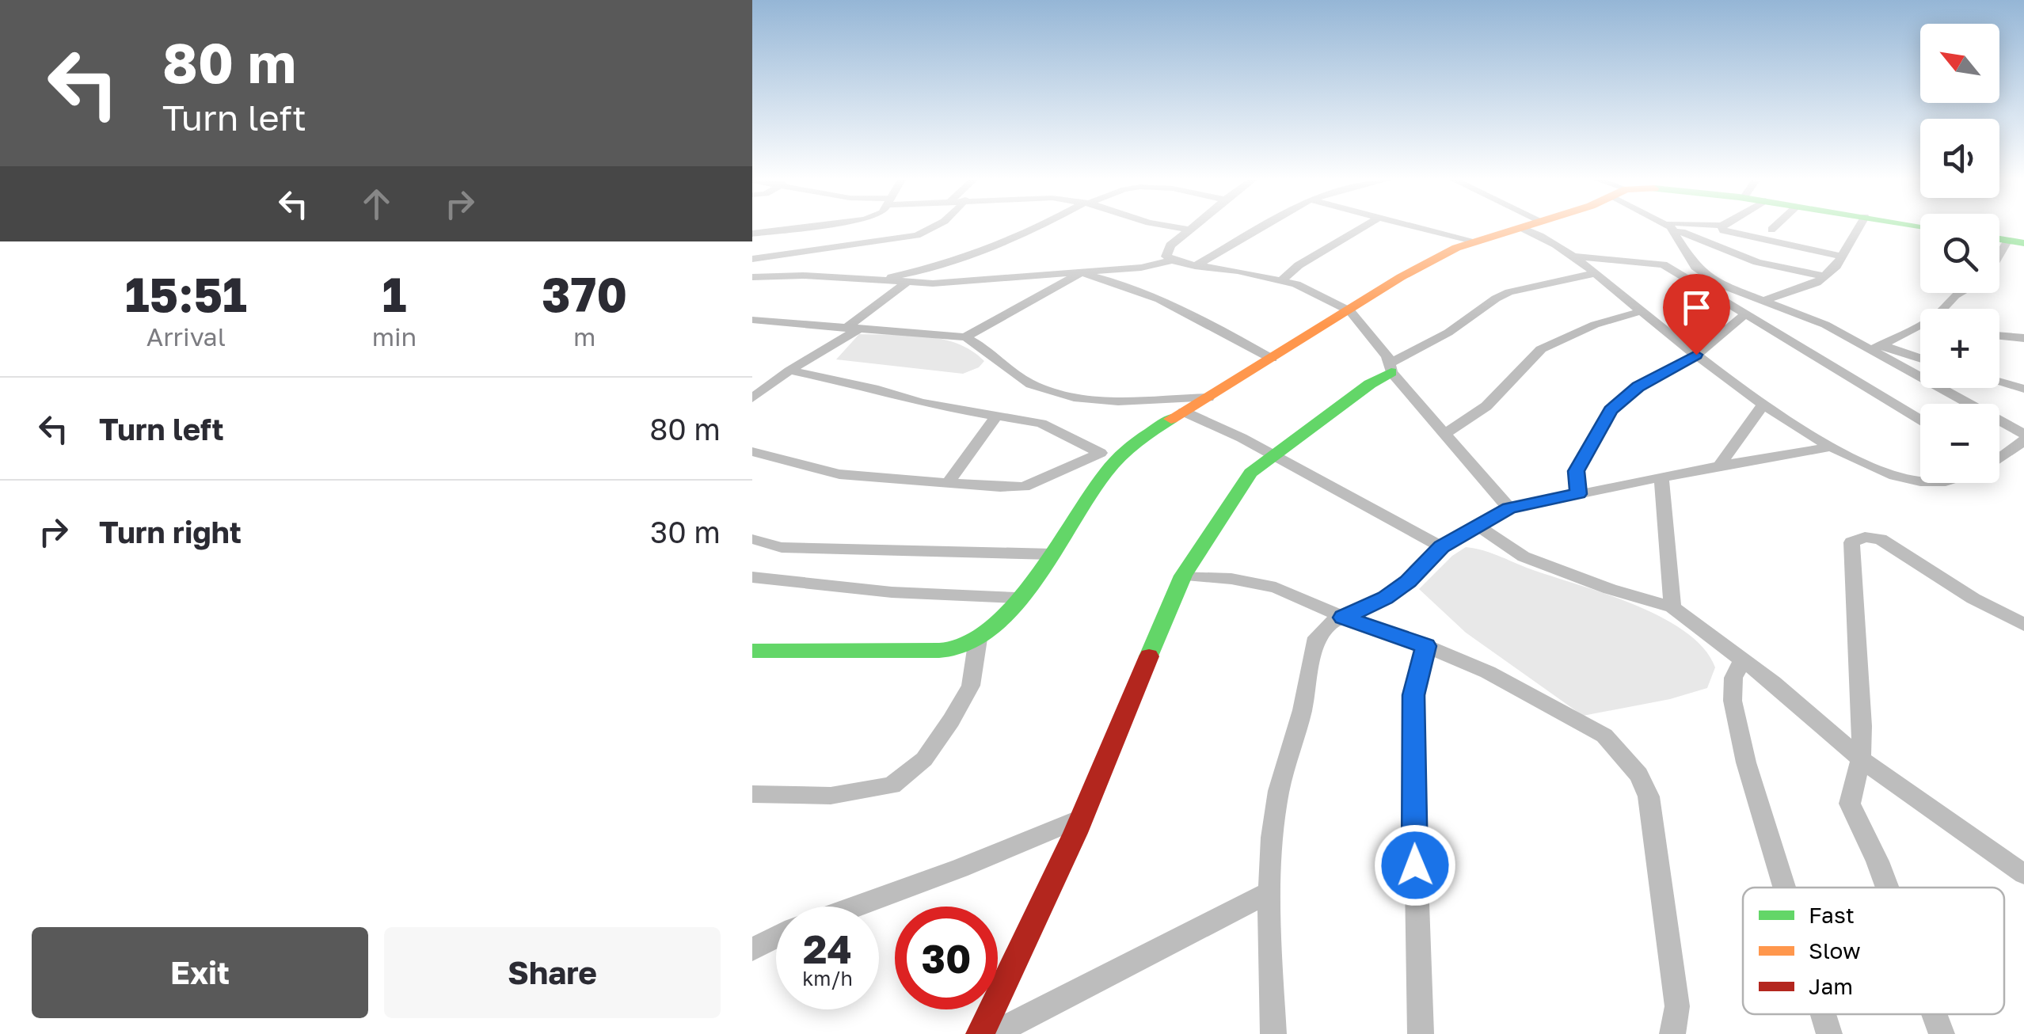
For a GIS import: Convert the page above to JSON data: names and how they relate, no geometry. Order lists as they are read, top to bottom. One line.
{"legend":["Fast","Slow","Jam"],"north":"top left","page":{"turn":["80 m","Turn left"],"map_buttons":["+","−"],"eta":["15:51","Arrival","1","min","370","m"],"list":[{"name":"Turn left","value":"80 m"},{"name":"Turn right","value":"30 m"}],"speed":"24 km/h","limit":"30","buttons":["Exit","Share"]}}
